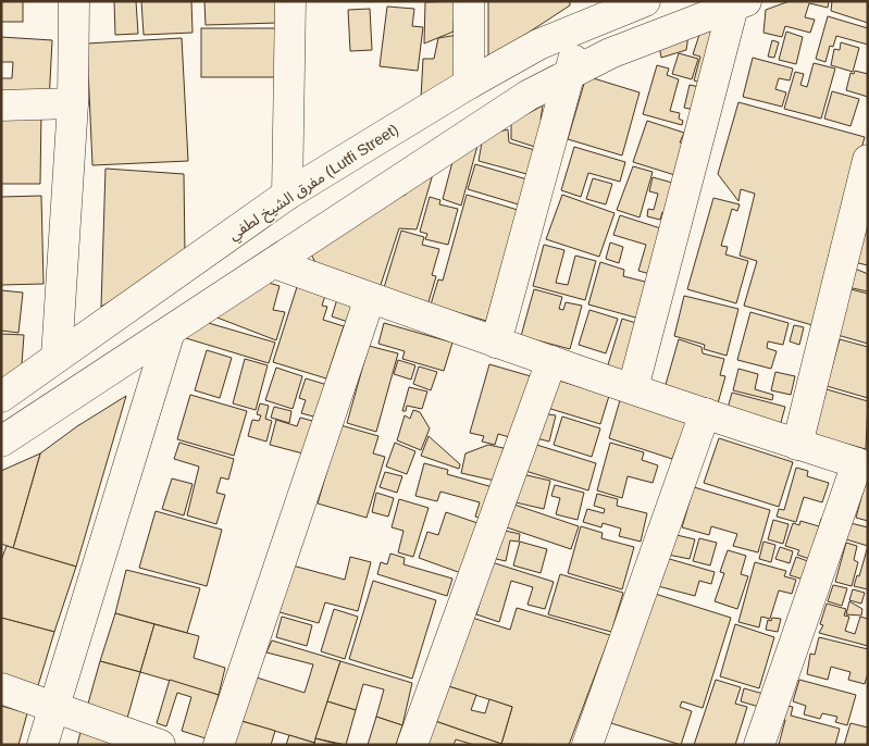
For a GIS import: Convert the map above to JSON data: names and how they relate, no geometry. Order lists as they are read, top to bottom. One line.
{"streets":{"street":["مفرق الشيخ لطفي (Lutfi Street)"]}}
